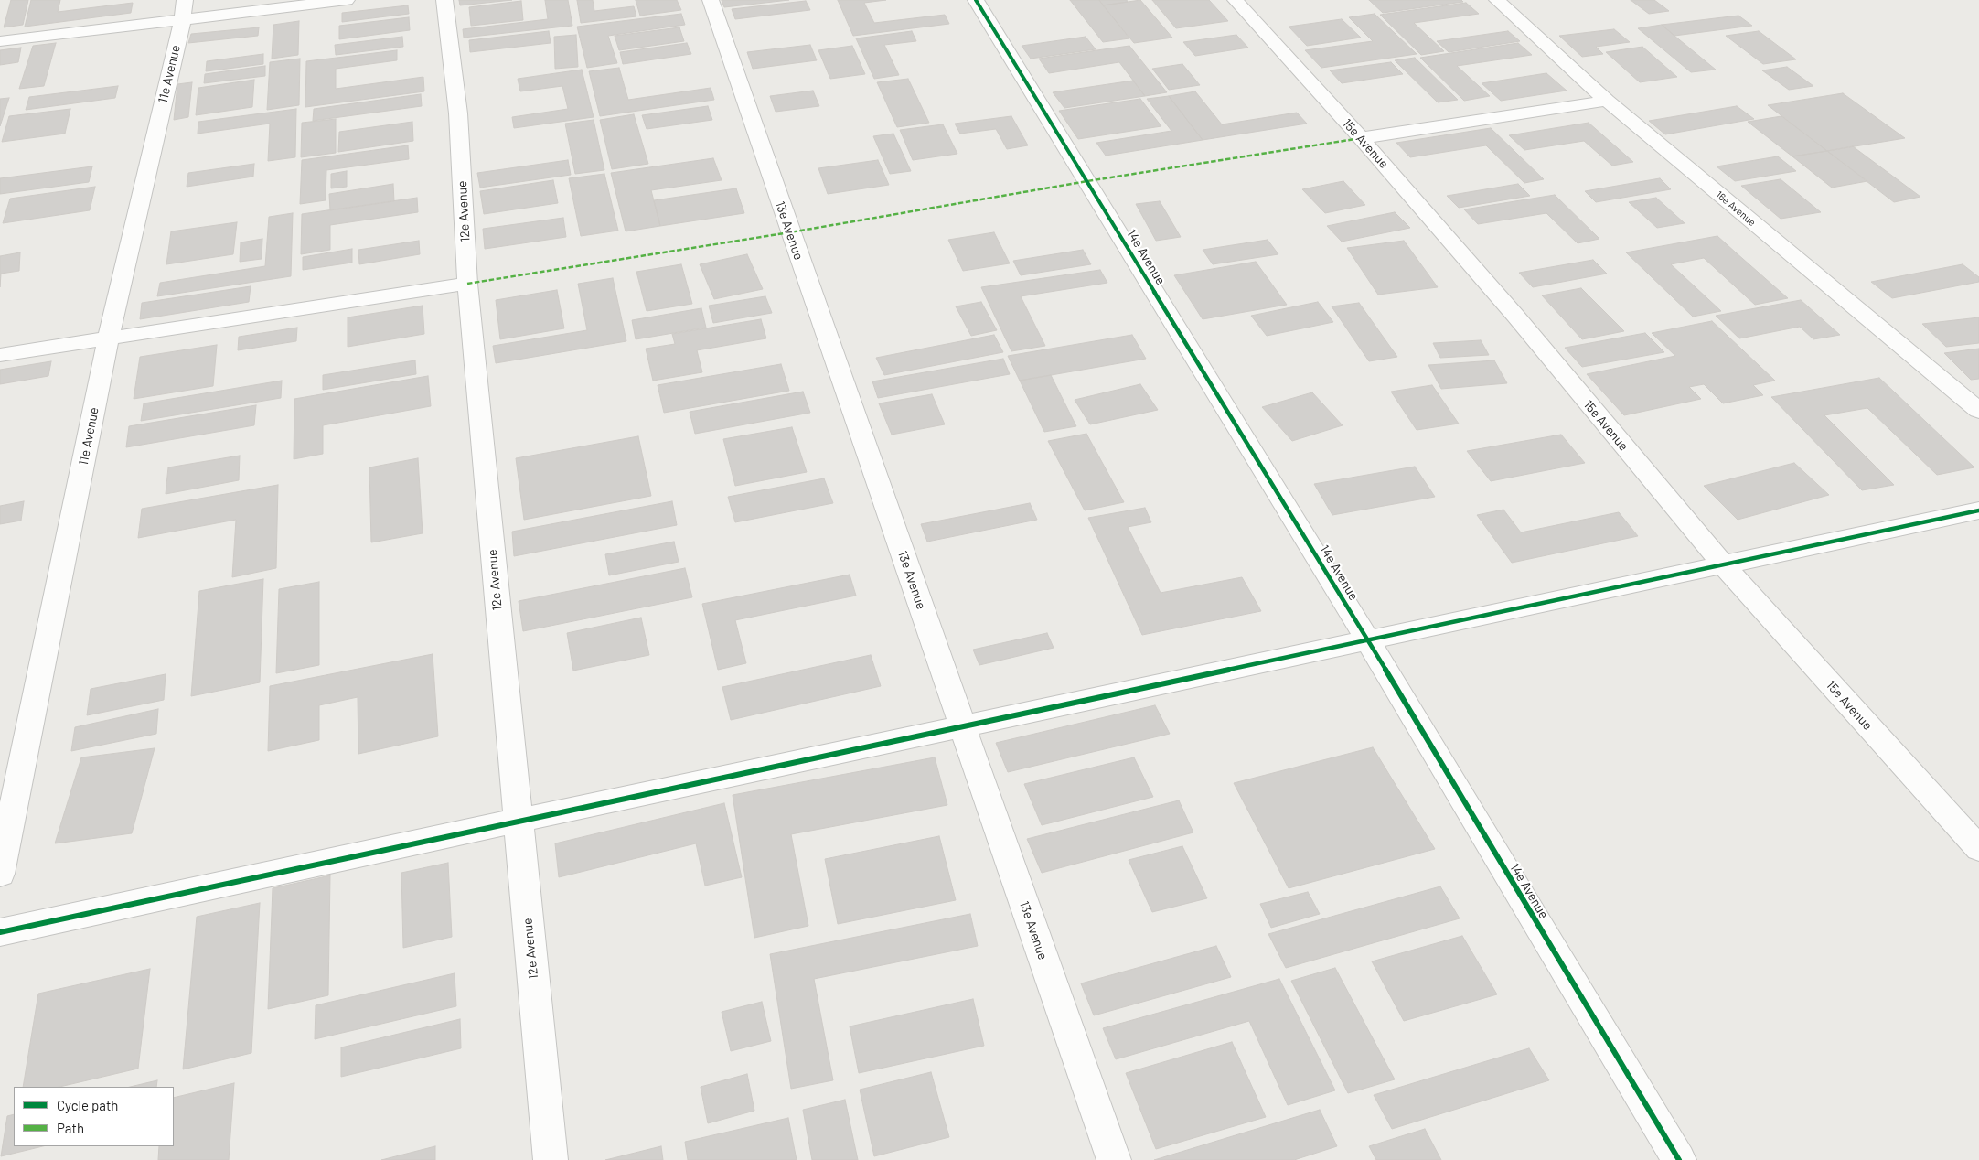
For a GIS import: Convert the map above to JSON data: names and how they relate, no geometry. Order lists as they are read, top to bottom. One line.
{"streets":{"street":["11e Avenue","15e Avenue","16e Avenue","12e Avenue","13e Avenue","14e Avenue"]},"legend":["Cycle path","Path"]}
